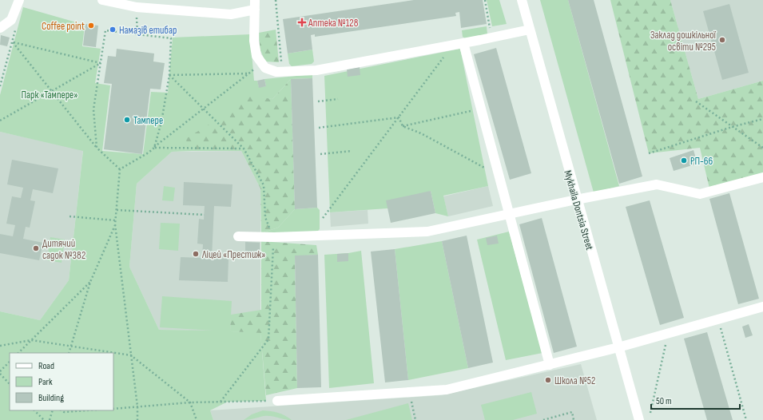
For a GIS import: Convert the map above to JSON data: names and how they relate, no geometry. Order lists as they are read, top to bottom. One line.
{"streets":{"street":["Mykhaila Dontsia Street"]},"parks":["Парк «Тампере»"],"places":{"health":["Аптека №128"],"other":["Coffee point","Намазів етибар","Заклад дошкільної освіти №295","Тампере","РП-66","Дитячий садок №382","Ліцей «Престиж»","Школа №52"]},"legend":["Road","Park","Building"],"scale_bar":"50 m"}
